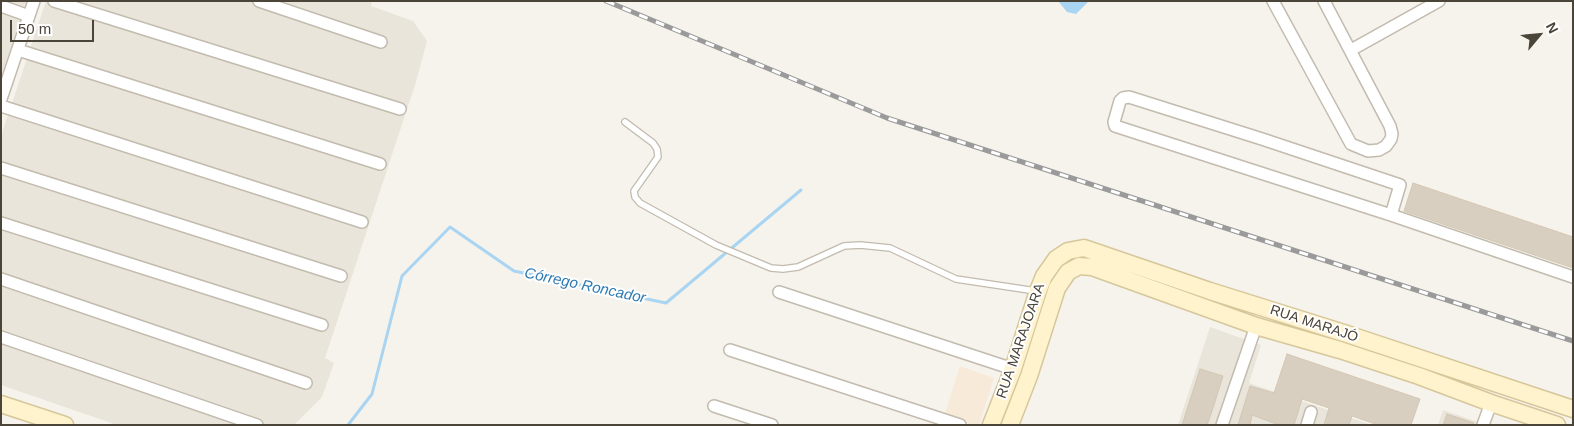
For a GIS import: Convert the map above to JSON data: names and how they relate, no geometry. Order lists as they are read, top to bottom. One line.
{"streets":{"street":["RUA MARAJÓ","RUA MARAJOARA"]},"crossings":[["RUA MARAJÓ","RUA MARAJOARA"]],"water":["Córrego Roncador"],"scale_bar":"50 m","north":"top right"}
